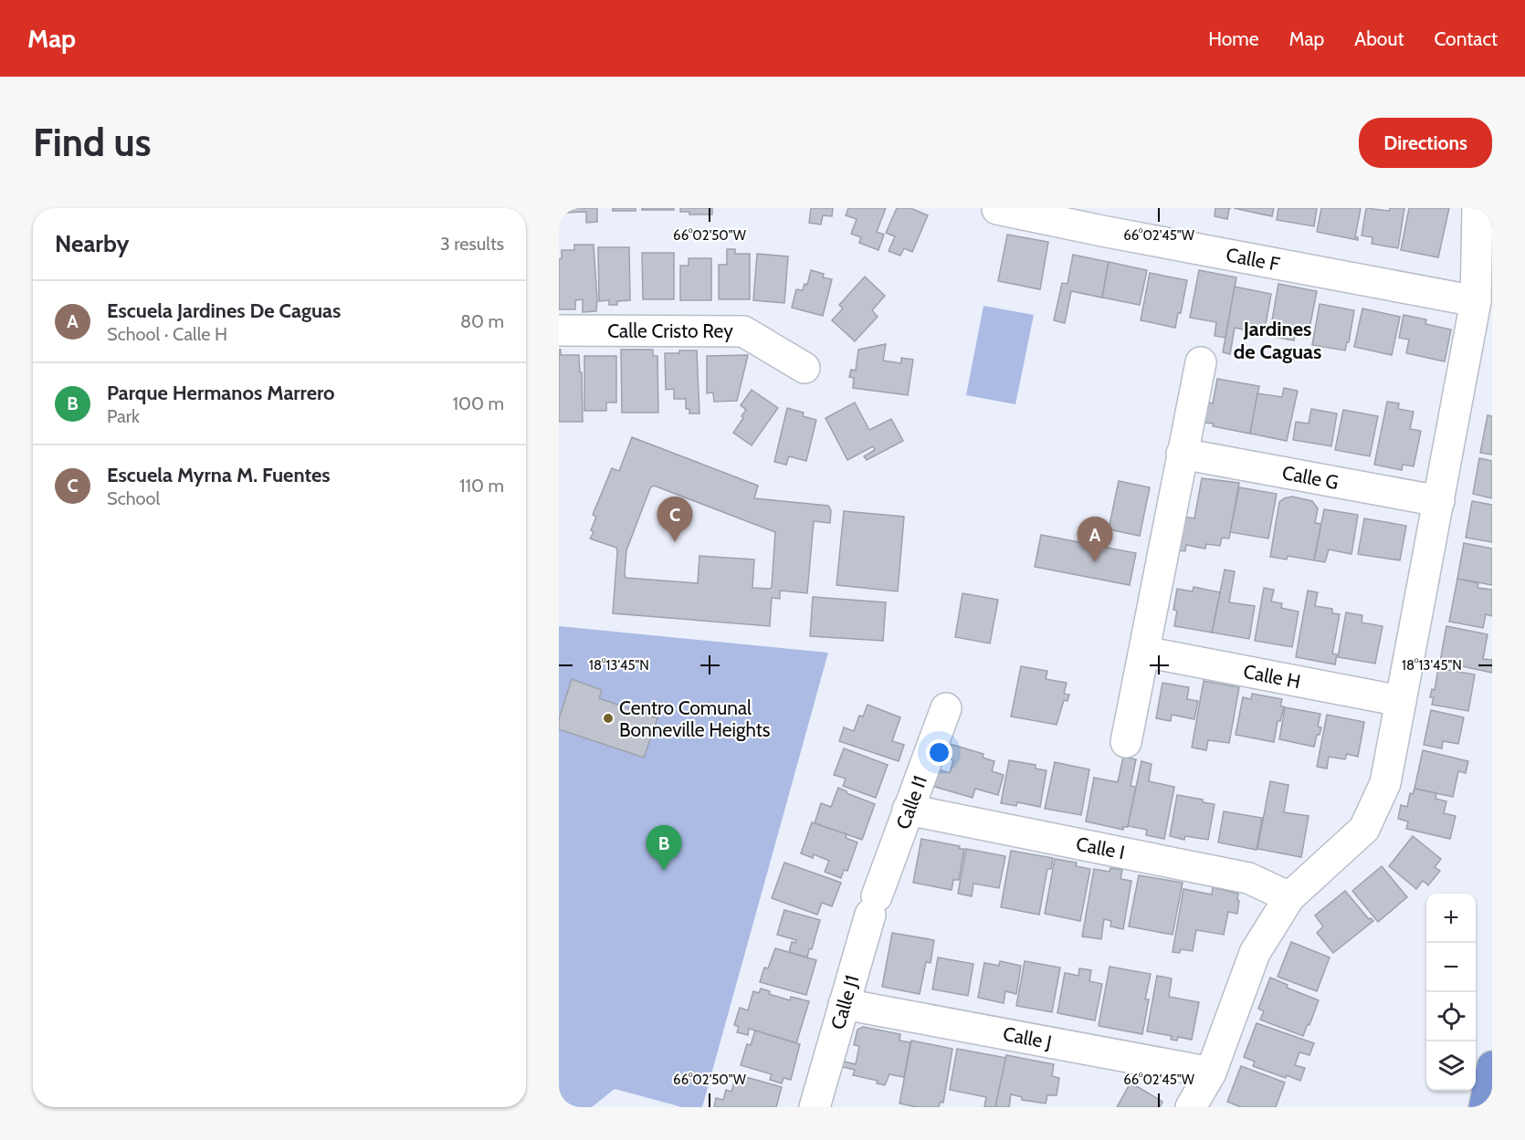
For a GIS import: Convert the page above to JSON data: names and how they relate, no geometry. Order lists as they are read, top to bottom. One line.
{"streets":{"street":["Calle F","Calle Cristo Rey","Calle G","Calle H","Calle I1","Calle I","Calle J1","Calle J"]},"crossings":[["Calle I1","Calle I"],["Calle I1","Calle J1"],["Calle J1","Calle J"]],"districts":["Jardines de Caguas"],"places":["Centro Comunal Bonneville Heights"],"page":{"header":"Map","nav":["Home","Map","About","Contact"],"buttons":"Directions","title":"Find us","heading":["Nearby","3 results"],"list":[{"mark":"A","name":"Escuela Jardines De Caguas","note":"School · Calle H","value":"80 m"},{"mark":"B","name":"Parque Hermanos Marrero","note":"Park","value":"100 m"},{"mark":"C","name":"Escuela Myrna M. Fuentes","note":"School","value":"110 m"}],"pins":["C","A","B"],"map_buttons":["+","−"]},"coordinates":["66°02'50\"W","66°02'45\"W","18°13'45\"N"]}
